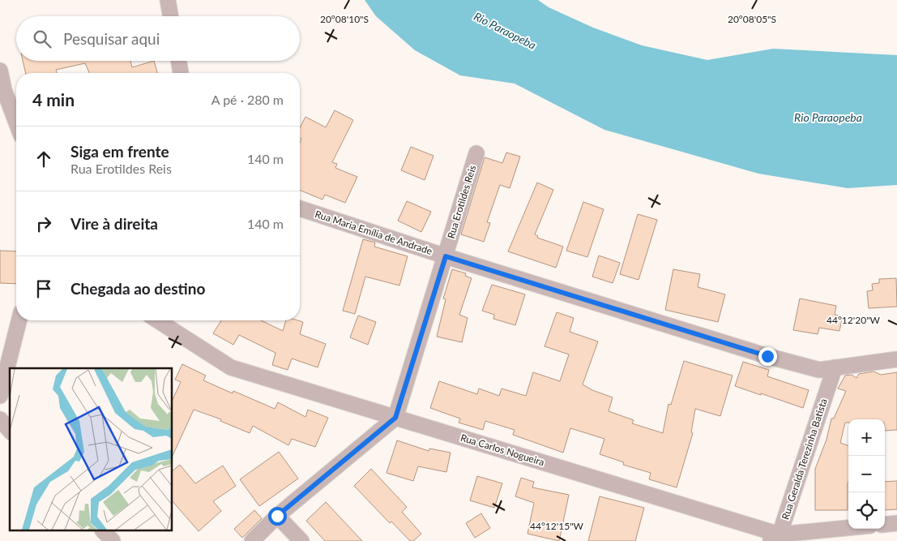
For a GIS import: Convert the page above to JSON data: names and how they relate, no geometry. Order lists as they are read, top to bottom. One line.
{"streets":{"street":["Rua Erotildes Reis","Rua Maria Emília de Andrade","Rua Carlos Nogueira","Rua Geralda Terezinha Batista"]},"crossings":[["Rua Erotildes Reis","Rua Maria Emília de Andrade"],["Rua Erotildes Reis","Rua Carlos Nogueira"],["Rua Maria Emília de Andrade","Rua Geralda Terezinha Batista"],["Rua Carlos Nogueira","Rua Geralda Terezinha Batista"]],"water":["Rio Paraopeba"],"page":{"search":"Pesquisar aqui","heading":["4 min","A pé · 280 m"],"list":[["Siga em frente","Rua Erotildes Reis","140 m"],["Vire à direita","140 m"],"Chegada ao destino"],"map_buttons":["+","−"]},"coordinates":["20°08'10\"S","20°08'05\"S","44°12'20\"W","44°12'15\"W"]}
